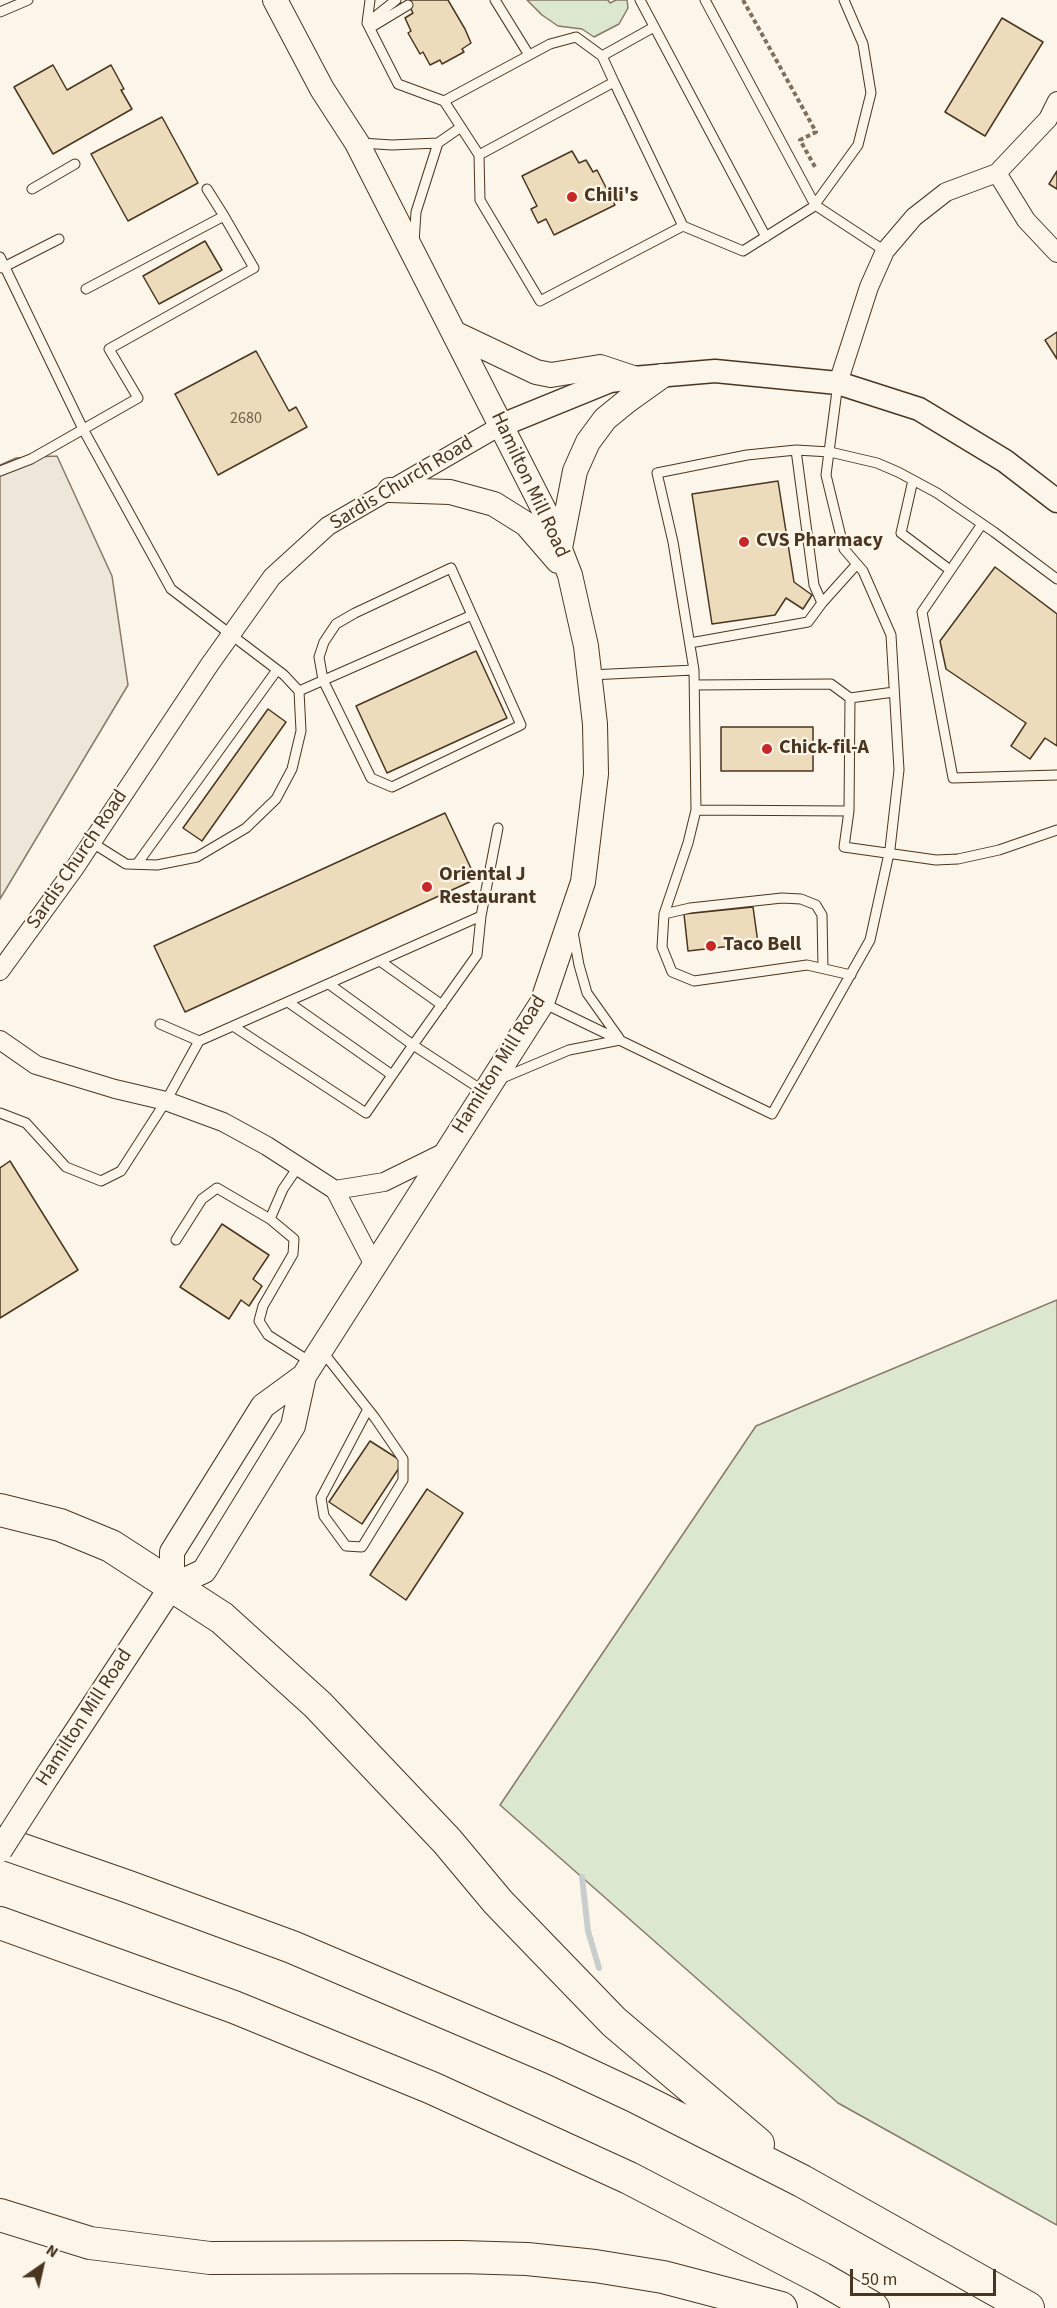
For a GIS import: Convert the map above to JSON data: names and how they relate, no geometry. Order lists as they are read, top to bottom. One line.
{"streets":{"main road":["Hamilton Mill Road"],"street":["Sardis Church Road"]},"crossings":[["Sardis Church Road","Hamilton Mill Road"]],"places":["Chili's","CVS Pharmacy","Chick-fil-A","Oriental J Restaurant","Taco Bell"],"house_numbers":["2680"],"scale_bar":"50 m","north":"top right"}
